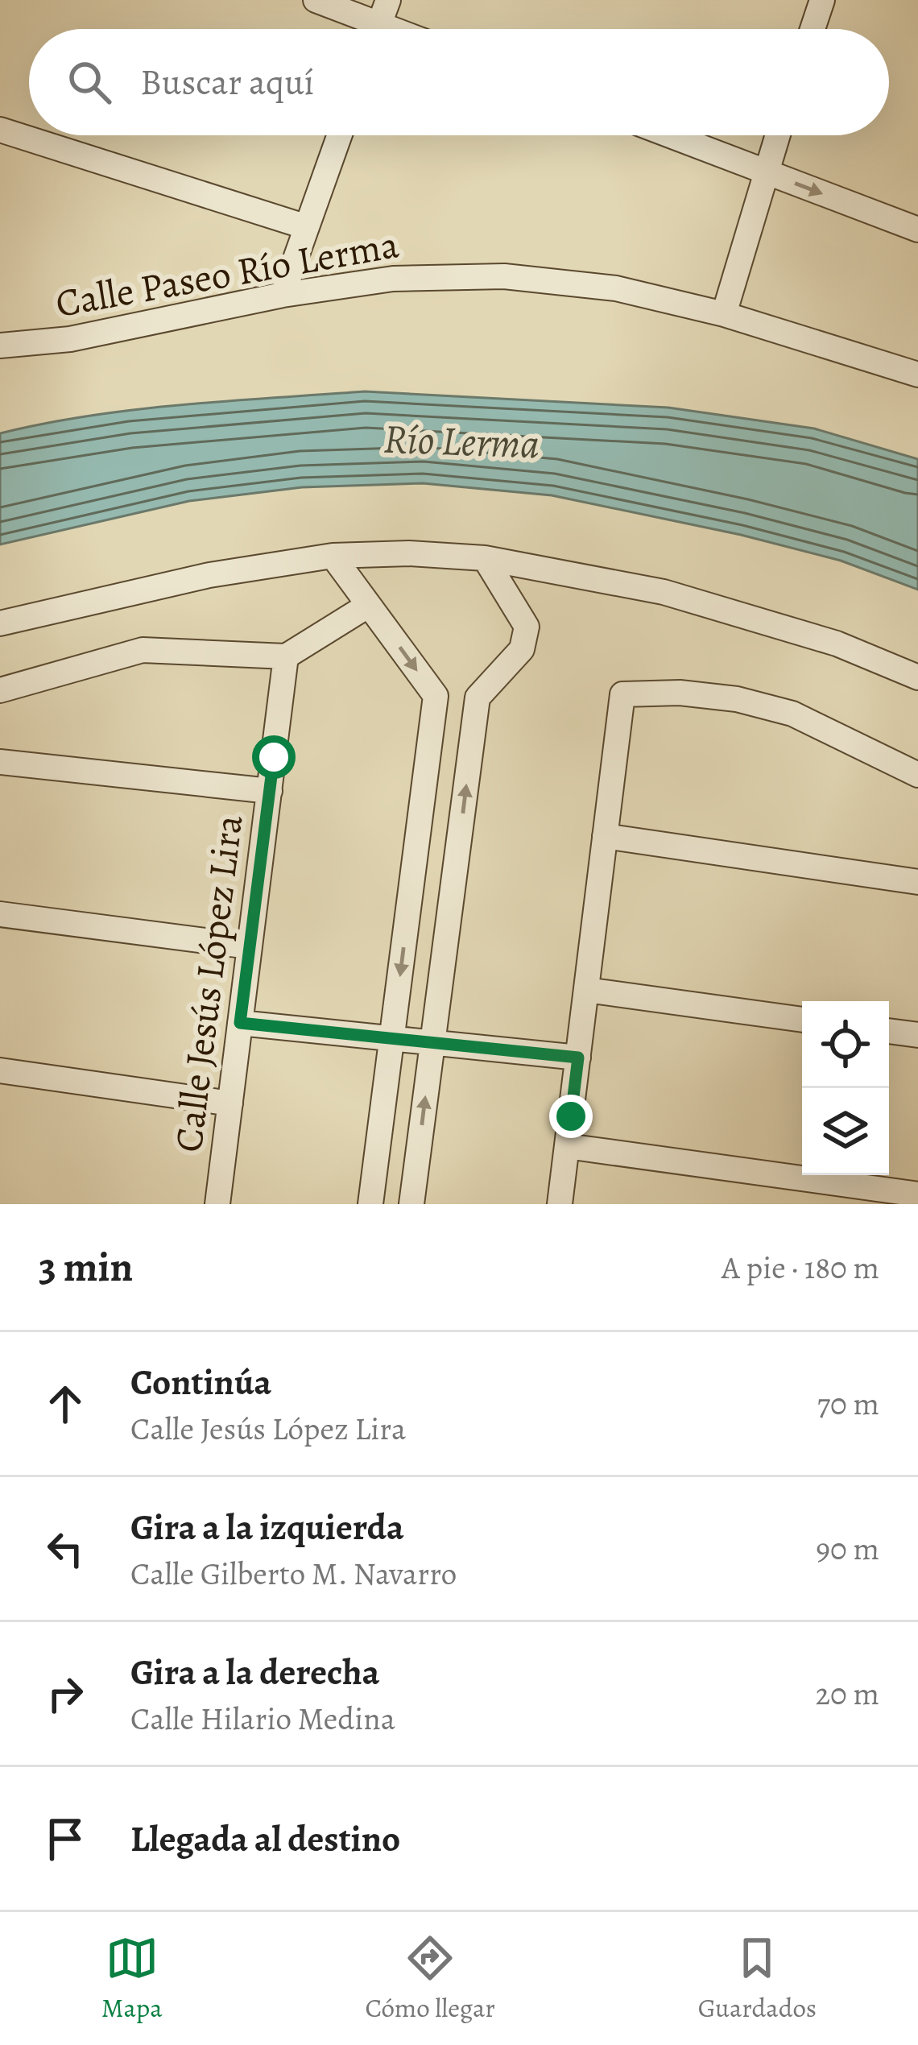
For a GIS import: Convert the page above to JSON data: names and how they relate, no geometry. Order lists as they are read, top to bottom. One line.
{"streets":{"street":["Calle Paseo Río Lerma","Calle Jesús López Lira"]},"water":["Río Lerma"],"page":{"search":"Buscar aquí","heading":["3 min","A pie · 180 m"],"list":[["Continúa","Calle Jesús López Lira","70 m"],["Gira a la izquierda","Calle Gilberto M. Navarro","90 m"],["Gira a la derecha","Calle Hilario Medina","20 m"],"Llegada al destino"],"nav":["Mapa","Cómo llegar","Guardados"]}}
